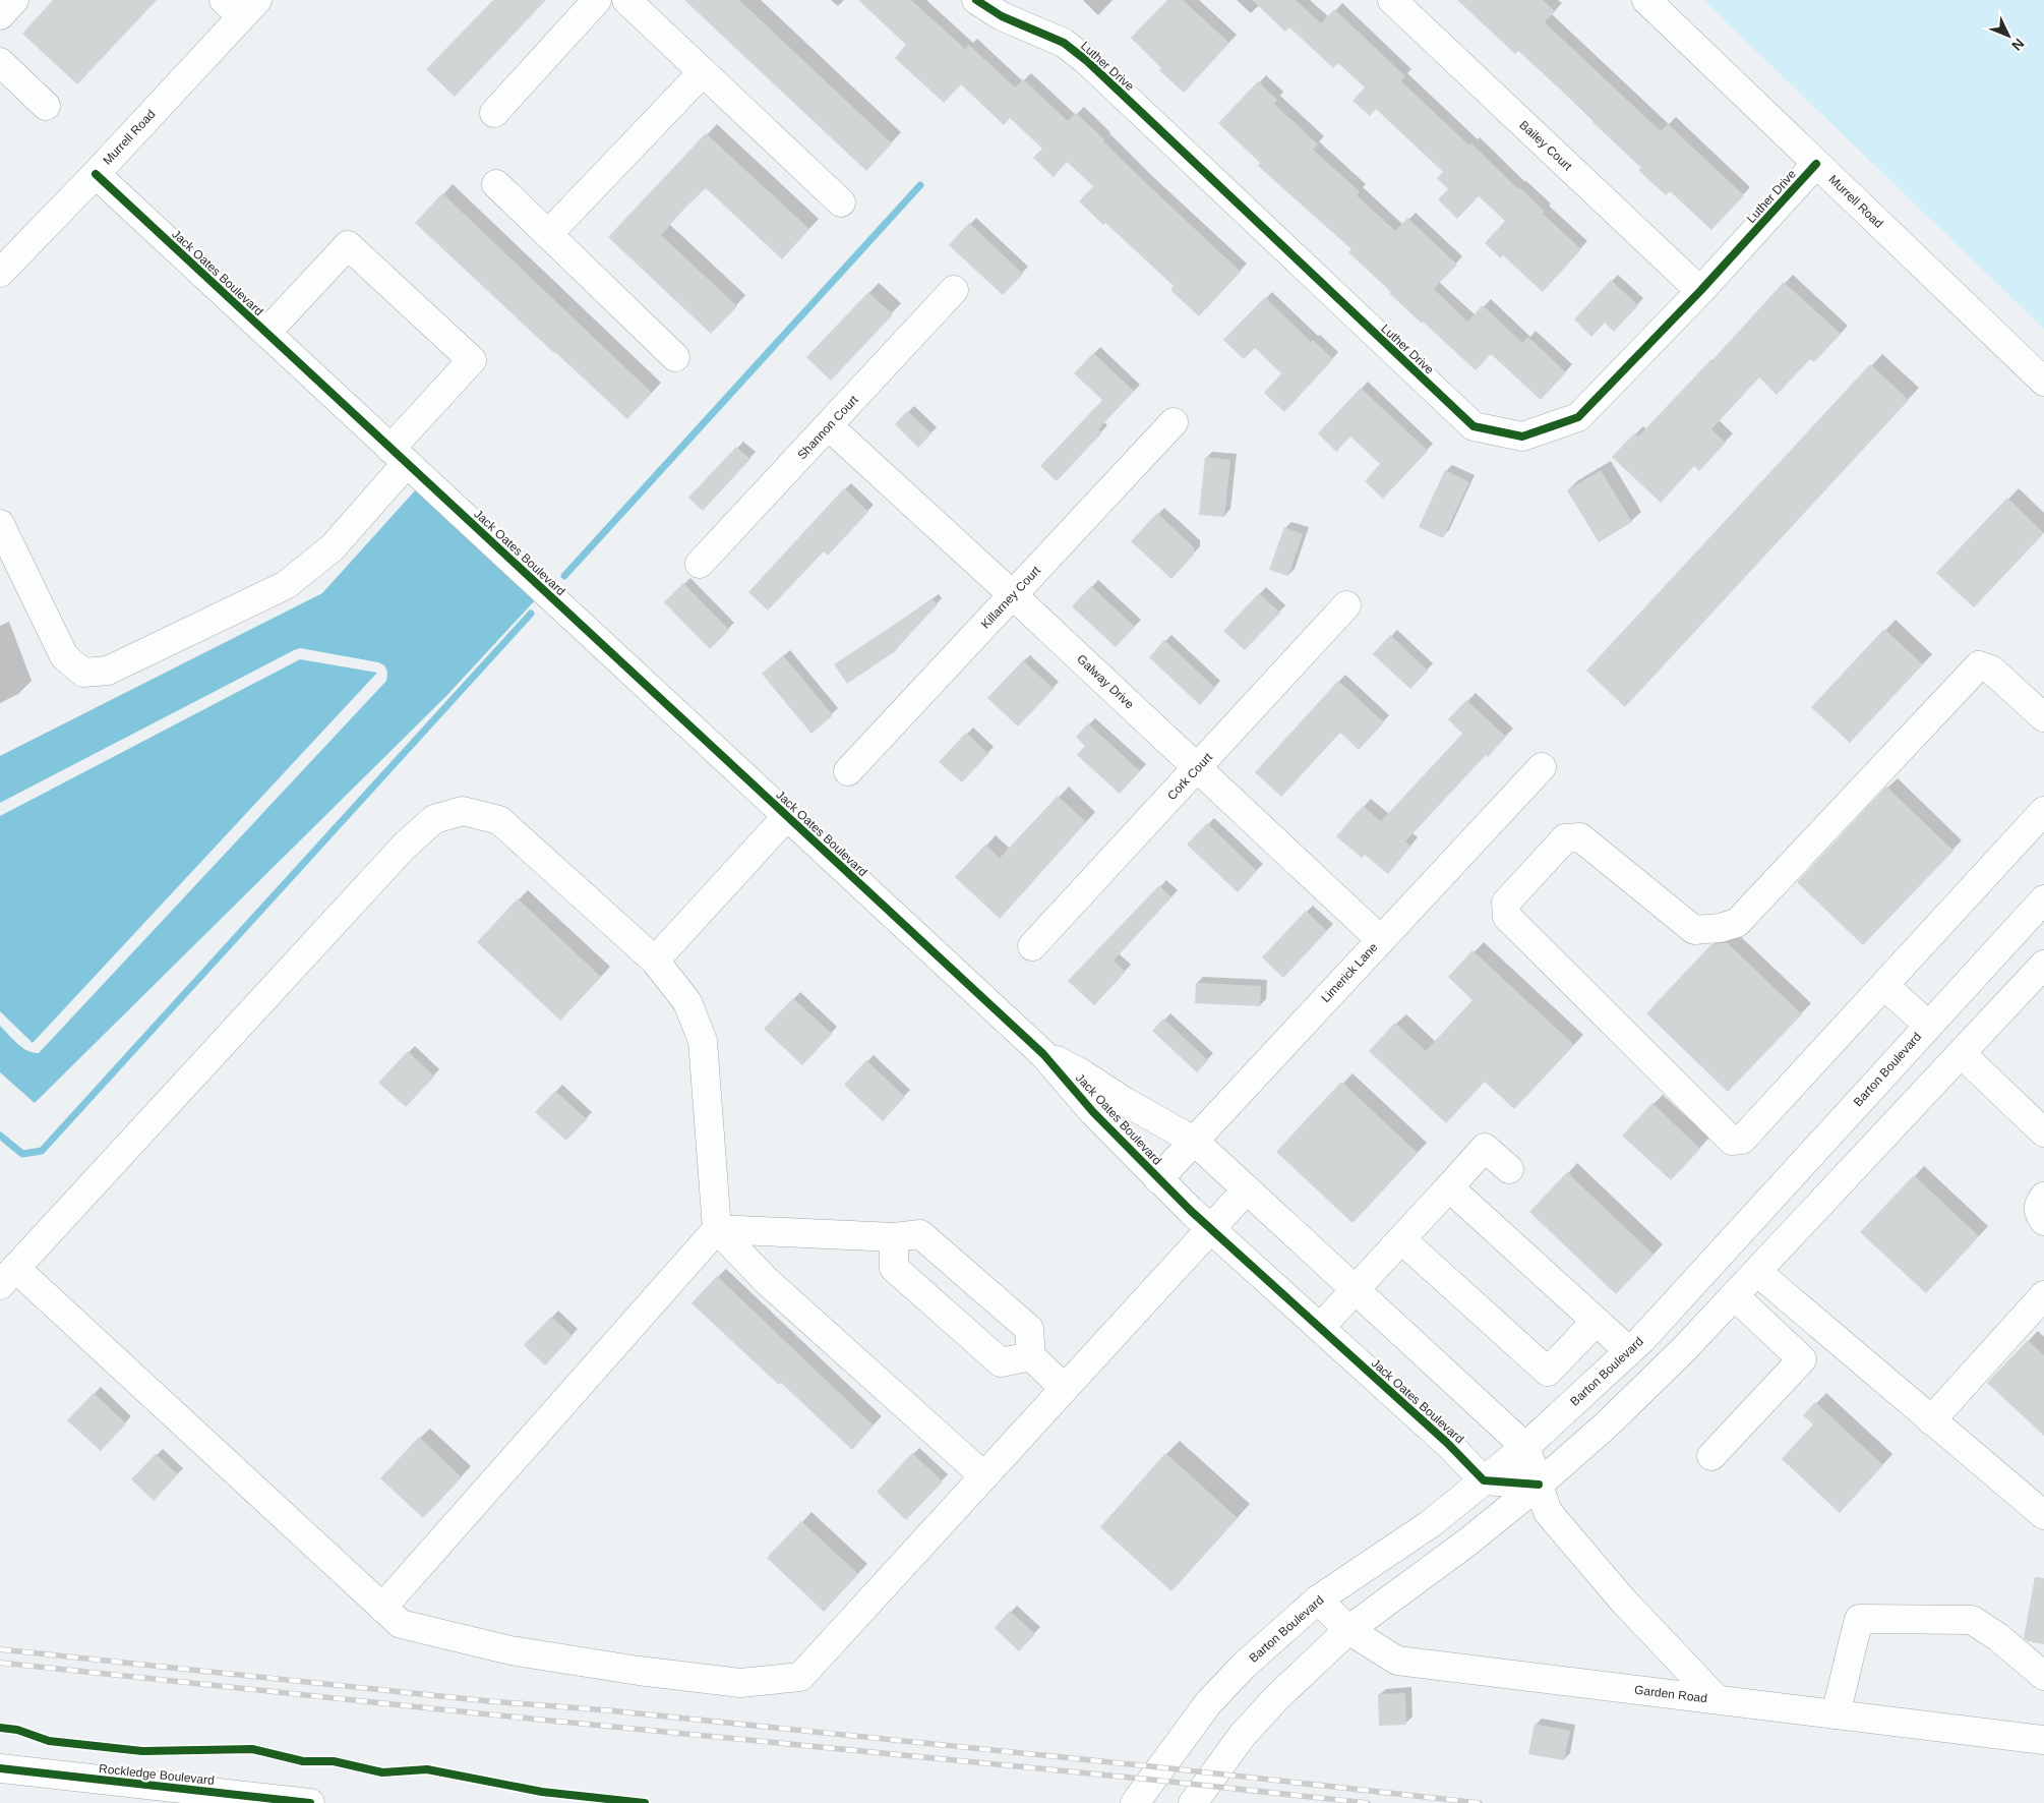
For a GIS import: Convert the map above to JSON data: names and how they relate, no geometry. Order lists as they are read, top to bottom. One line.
{"streets":{"street":["Luther Drive","Murrell Road","Bailey Court","Jack Oates Boulevard","Shannon Court","Killarney Court","Galway Drive","Cork Court","Limerick Lane","Barton Boulevard","Garden Road","Rockledge Boulevard"]},"crossings":[["Luther Drive","Murrell Road"],["Luther Drive","Bailey Court"],["Murrell Road","Jack Oates Boulevard"],["Jack Oates Boulevard","Limerick Lane"],["Jack Oates Boulevard","Barton Boulevard"],["Jack Oates Boulevard","Garden Road"],["Shannon Court","Galway Drive"],["Killarney Court","Galway Drive"],["Galway Drive","Cork Court"],["Galway Drive","Limerick Lane"],["Barton Boulevard","Garden Road"]],"north":"bottom right"}
